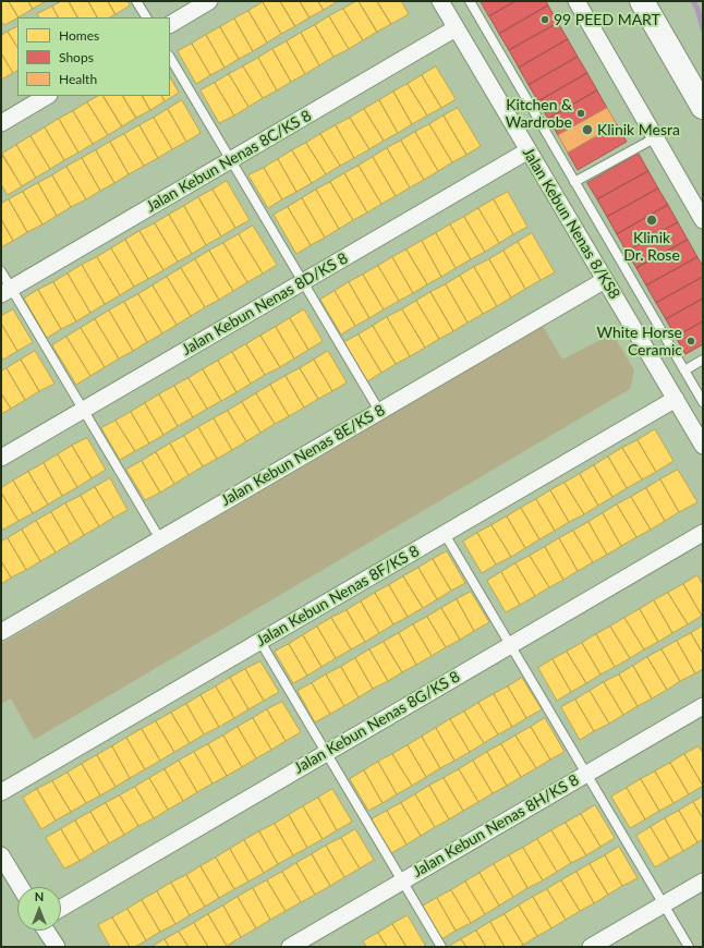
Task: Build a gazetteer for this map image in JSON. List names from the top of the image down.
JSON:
{
  "streets": {
    "street": [
      "Jalan Kebun Nenas 8C/KS 8",
      "Jalan Kebun Nenas 8/KS8",
      "Jalan Kebun Nenas 8D/KS 8",
      "Jalan Kebun Nenas 8E/KS 8",
      "Jalan Kebun Nenas 8F/KS 8",
      "Jalan Kebun Nenas 8G/KS 8",
      "Jalan Kebun Nenas 8H/KS 8"
    ]
  },
  "crossings": [
    ["Jalan Kebun Nenas 8C/KS 8", "Jalan Kebun Nenas 8/KS8"],
    ["Jalan Kebun Nenas 8/KS8", "Jalan Kebun Nenas 8D/KS 8"],
    ["Jalan Kebun Nenas 8/KS8", "Jalan Kebun Nenas 8E/KS 8"],
    ["Jalan Kebun Nenas 8/KS8", "Jalan Kebun Nenas 8F/KS 8"]
  ],
  "places": [
    "99 PEED MART",
    "Kitchen & Wardrobe",
    "Klinik Mesra",
    "Klinik Dr. Rose",
    "White Horse Ceramic"
  ],
  "legend": ["Homes", "Shops", "Health"],
  "north": "top"
}
